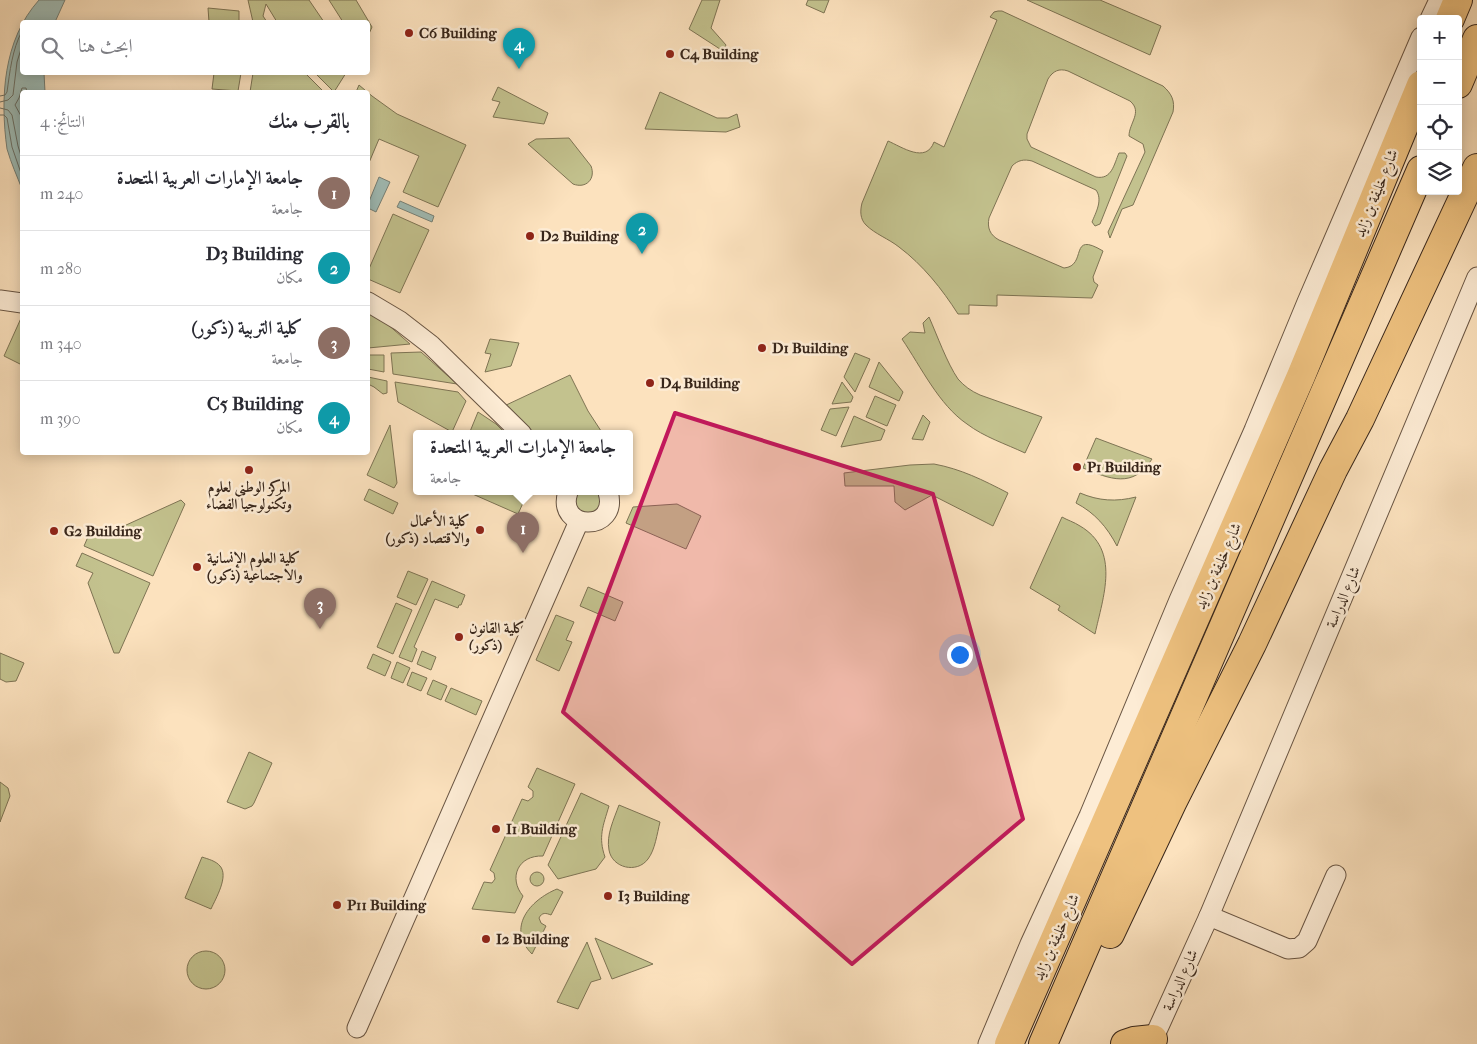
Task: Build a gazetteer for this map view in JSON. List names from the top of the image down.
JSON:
{
  "streets": {
    "highway": ["شارع خليفة بن زايد"],
    "street": ["شارع الدراسة"]
  },
  "places": [
    "C6 Building",
    "C4 Building",
    "D2 Building",
    "D1 Building",
    "D4 Building",
    "P1 Building",
    "المركز الوطني لعلوم وتكنولوجيا الفضاء",
    "كلية الأعمال والاقتصاد (ذكور)",
    "G2 Building",
    "كلية العلوم الإنسانية والاجتماعية (ذكور)",
    "كلية القانون (ذكور)",
    "I1 Building",
    "I3 Building",
    "P11 Building",
    "I2 Building"
  ],
  "page": {
    "map_buttons": ["+", "−"],
    "search": "ابحث هنا",
    "pins": [
      "4",
      "2",
      "1",
      "3"
    ],
    "heading": ["بالقرب منك", "النتائج: 4"],
    "list": [
      {
        "mark": "1",
        "name": "جامعة الإمارات العربية المتحدة",
        "note": "جامعة",
        "value": "240 m"
      },
      {
        "mark": "2",
        "name": "D3 Building",
        "note": "مكان",
        "value": "280 m"
      },
      {
        "mark": "3",
        "name": "كلية التربية (ذكور)",
        "note": "جامعة",
        "value": "340 m"
      },
      {
        "mark": "4",
        "name": "C5 Building",
        "note": "مكان",
        "value": "390 m"
      }
    ],
    "popup": ["جامعة الإمارات العربية المتحدة", "جامعة"]
  }
}
